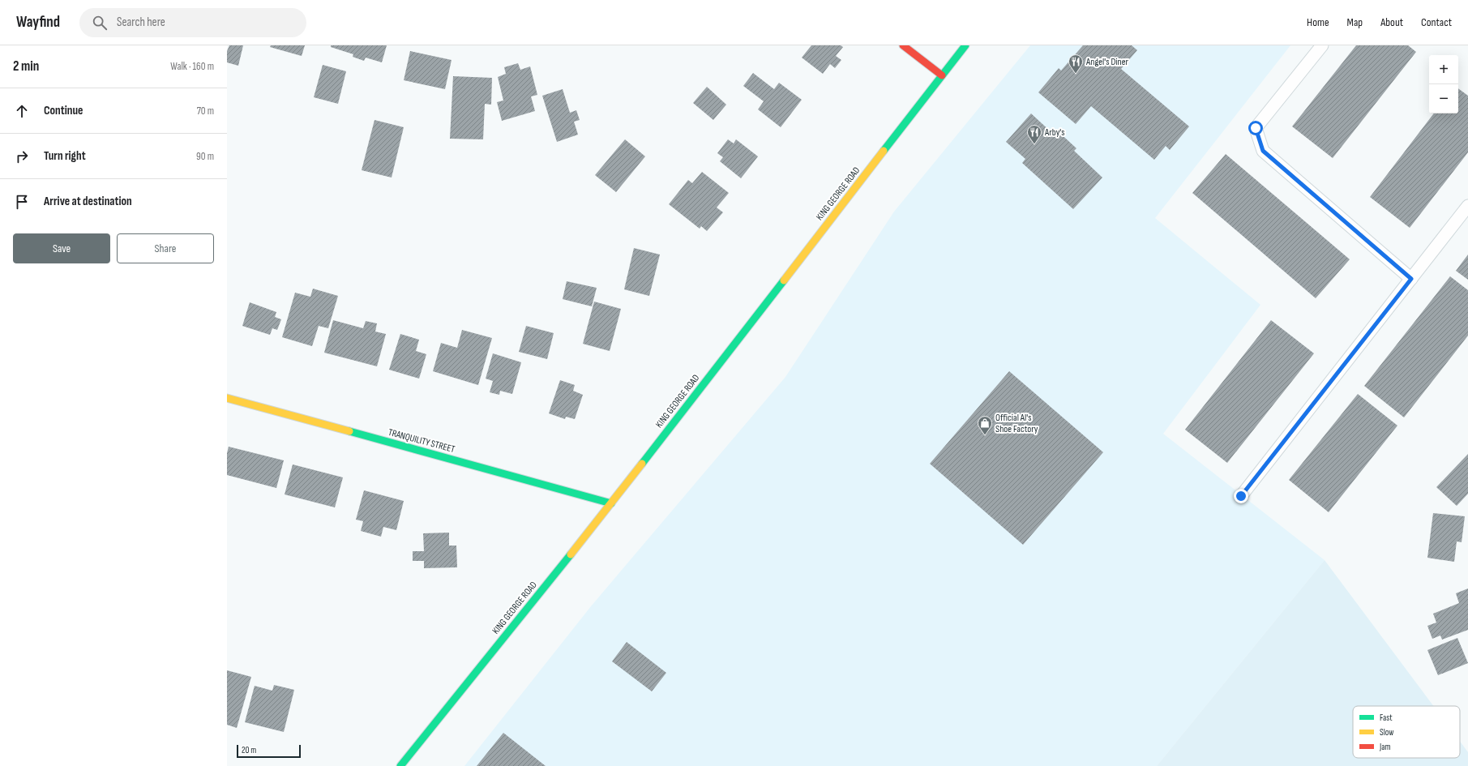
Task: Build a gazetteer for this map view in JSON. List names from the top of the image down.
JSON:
{
  "streets": {
    "main road": ["KING GEORGE ROAD", "TRANQUILITY STREET"]
  },
  "crossings": [
    ["KING GEORGE ROAD", "TRANQUILITY STREET"]
  ],
  "places": {
    "restaurant": ["Angel's Diner", "Arby's"],
    "shop": ["Official Al's Shoe Factory"]
  },
  "legend": ["Fast", "Slow", "Jam"],
  "scale_bar": "20 m",
  "page": {
    "header": "Wayfind",
    "search": "Search here",
    "nav": [
      "Home",
      "Map",
      "About",
      "Contact"
    ],
    "heading": ["2 min", "Walk · 160 m"],
    "map_buttons": ["+", "−"],
    "list": [
      ["Continue", "70 m"],
      ["Turn right", "90 m"],
      "Arrive at destination"
    ],
    "buttons": ["Save", "Share"],
    "scale": "20 m"
  }
}
